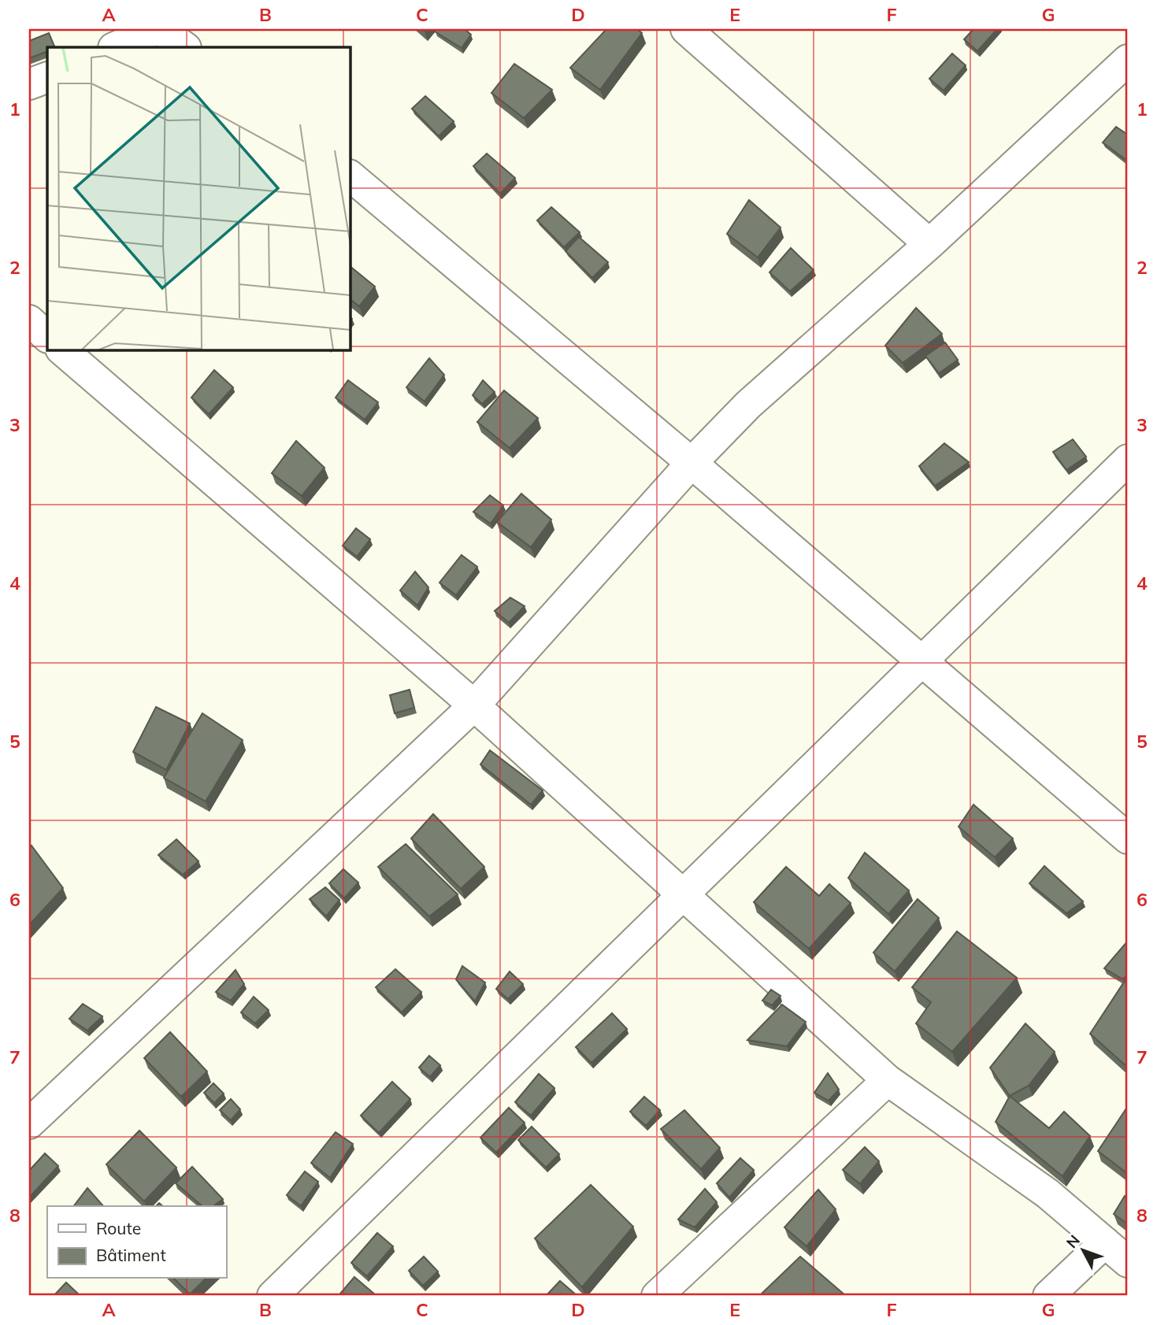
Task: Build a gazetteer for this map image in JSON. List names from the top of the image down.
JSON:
{
  "legend": ["Route", "Bâtiment"],
  "north": "top left",
  "grid": {
    "columns": [
      "A",
      "B",
      "C",
      "D",
      "E",
      "F",
      "G"
    ],
    "rows": [
      "1",
      "2",
      "3",
      "4",
      "5",
      "6",
      "7",
      "8"
    ]
  }
}
